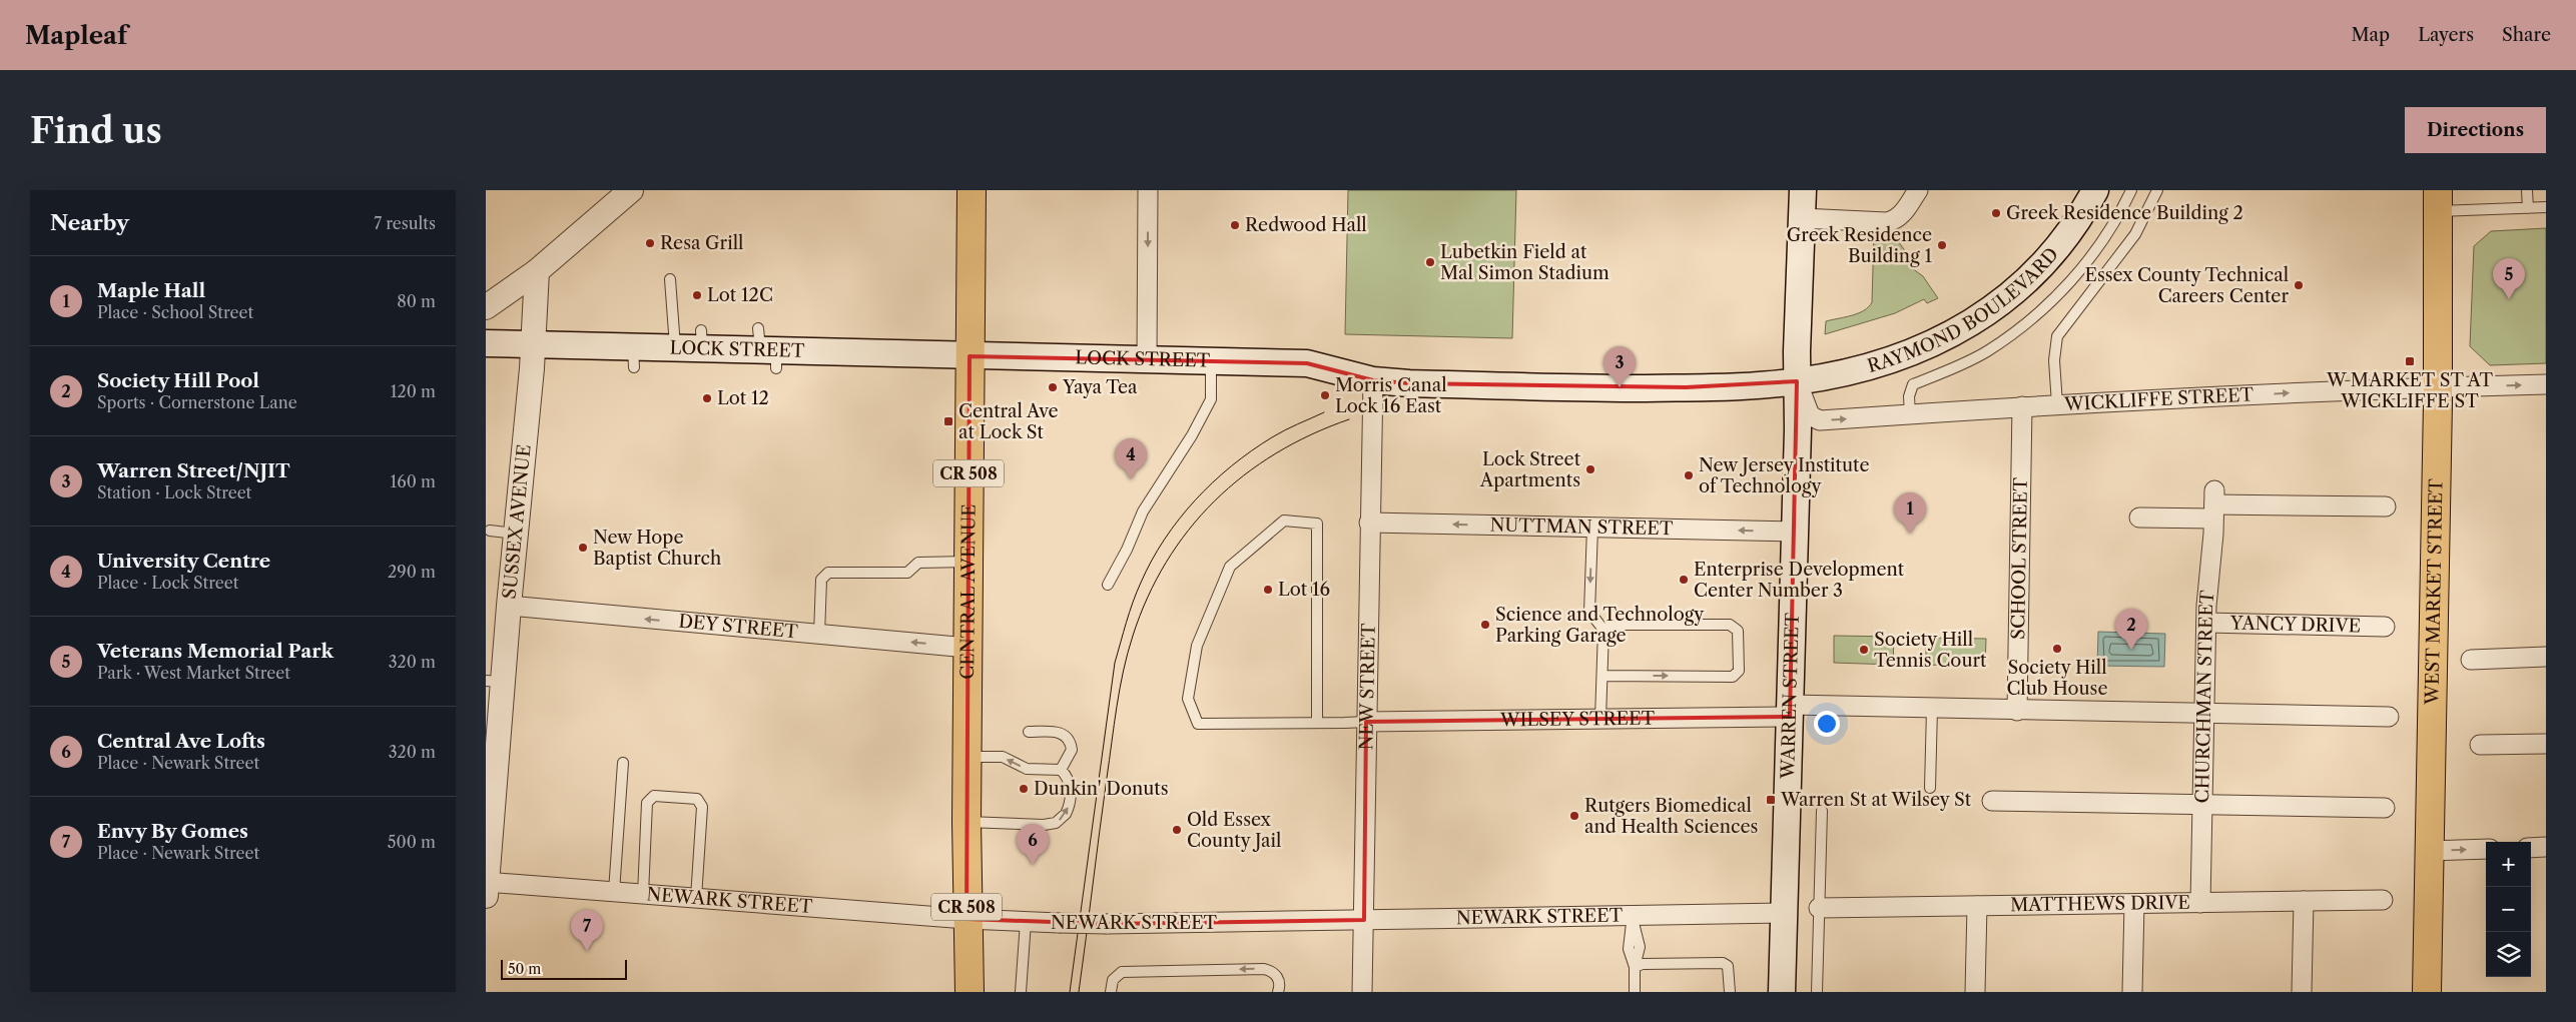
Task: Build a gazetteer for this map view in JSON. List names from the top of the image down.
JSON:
{
  "streets": {
    "main road": [
      "RAYMOND BOULEVARD",
      "LOCK STREET",
      "CR 508",
      "CENTRAL AVENUE",
      "WEST MARKET STREET",
      "WARREN STREET"
    ],
    "street": [
      "WICKLIFFE STREET",
      "SUSSEX AVENUE",
      "NUTTMAN STREET",
      "SCHOOL STREET",
      "YANCY DRIVE",
      "DEY STREET",
      "NEW STREET",
      "CHURCHMAN STREET",
      "WILSEY STREET",
      "NEWARK STREET",
      "MATTHEWS DRIVE"
    ]
  },
  "crossings": [
    ["RAYMOND BOULEVARD", "LOCK STREET"],
    ["RAYMOND BOULEVARD", "WICKLIFFE STREET"],
    ["RAYMOND BOULEVARD", "WARREN STREET"],
    ["LOCK STREET", "WICKLIFFE STREET"],
    ["LOCK STREET", "SUSSEX AVENUE"],
    ["LOCK STREET", "CENTRAL AVENUE"],
    ["LOCK STREET", "NEW STREET"],
    ["LOCK STREET", "WARREN STREET"],
    ["WICKLIFFE STREET", "SCHOOL STREET"],
    ["WICKLIFFE STREET", "WEST MARKET STREET"],
    ["WICKLIFFE STREET", "WARREN STREET"],
    ["SUSSEX AVENUE", "DEY STREET"],
    ["SUSSEX AVENUE", "NEWARK STREET"],
    ["NUTTMAN STREET", "NEW STREET"],
    ["NUTTMAN STREET", "WARREN STREET"],
    ["SCHOOL STREET", "WILSEY STREET"],
    ["CENTRAL AVENUE", "DEY STREET"],
    ["CENTRAL AVENUE", "NEWARK STREET"],
    ["YANCY DRIVE", "CHURCHMAN STREET"],
    ["NEW STREET", "WILSEY STREET"],
    ["NEW STREET", "NEWARK STREET"],
    ["WARREN STREET", "WILSEY STREET"],
    ["WARREN STREET", "NEWARK STREET"],
    ["CHURCHMAN STREET", "WILSEY STREET"],
    ["CHURCHMAN STREET", "MATTHEWS DRIVE"]
  ],
  "one_way": ["NUTTMAN STREET", "DEY STREET"],
  "places": {
    "other": [
      "Greek Residence Building 2",
      "Redwood Hall",
      "Resa Grill",
      "Greek Residence Building 1",
      "Lubetkin Field at Mal Simon Stadium",
      "Essex County Technical Careers Center",
      "Lot 12C",
      "Yaya Tea",
      "Morris Canal Lock 16 East",
      "Lot 12",
      "Lock Street Apartments",
      "New Jersey Institute of Technology",
      "New Hope Baptist Church",
      "Enterprise Development Center Number 3",
      "Lot 16",
      "Science and Technology Parking Garage",
      "Society Hill Club House",
      "Society Hill Tennis Court",
      "Dunkin' Donuts",
      "Rutgers Biomedical and Health Sciences",
      "Old Essex County Jail"
    ],
    "transit": ["W MARKET ST AT WICKLIFFE ST", "Central Ave at Lock St", "Warren St at Wilsey St"]
  },
  "scale_bar": "50 m",
  "page": {
    "header": "Mapleaf",
    "nav": ["Map", "Layers", "Share"],
    "buttons": "Directions",
    "title": "Find us",
    "heading": ["Nearby", "7 results"],
    "list": [
      {
        "mark": "1",
        "name": "Maple Hall",
        "note": "Place · School Street",
        "value": "80 m"
      },
      {
        "mark": "2",
        "name": "Society Hill Pool",
        "note": "Sports · Cornerstone Lane",
        "value": "120 m"
      },
      {
        "mark": "3",
        "name": "Warren Street/NJIT",
        "note": "Station · Lock Street",
        "value": "160 m"
      },
      {
        "mark": "4",
        "name": "University Centre",
        "note": "Place · Lock Street",
        "value": "290 m"
      },
      {
        "mark": "5",
        "name": "Veterans Memorial Park",
        "note": "Park · West Market Street",
        "value": "320 m"
      },
      {
        "mark": "6",
        "name": "Central Ave Lofts",
        "note": "Place · Newark Street",
        "value": "320 m"
      },
      {
        "mark": "7",
        "name": "Envy By Gomes",
        "note": "Place · Newark Street",
        "value": "500 m"
      }
    ],
    "pins": [
      "5",
      "3",
      "4",
      "1",
      "2",
      "6",
      "7"
    ],
    "map_buttons": ["+", "−"],
    "scale": "50 m"
  }
}
